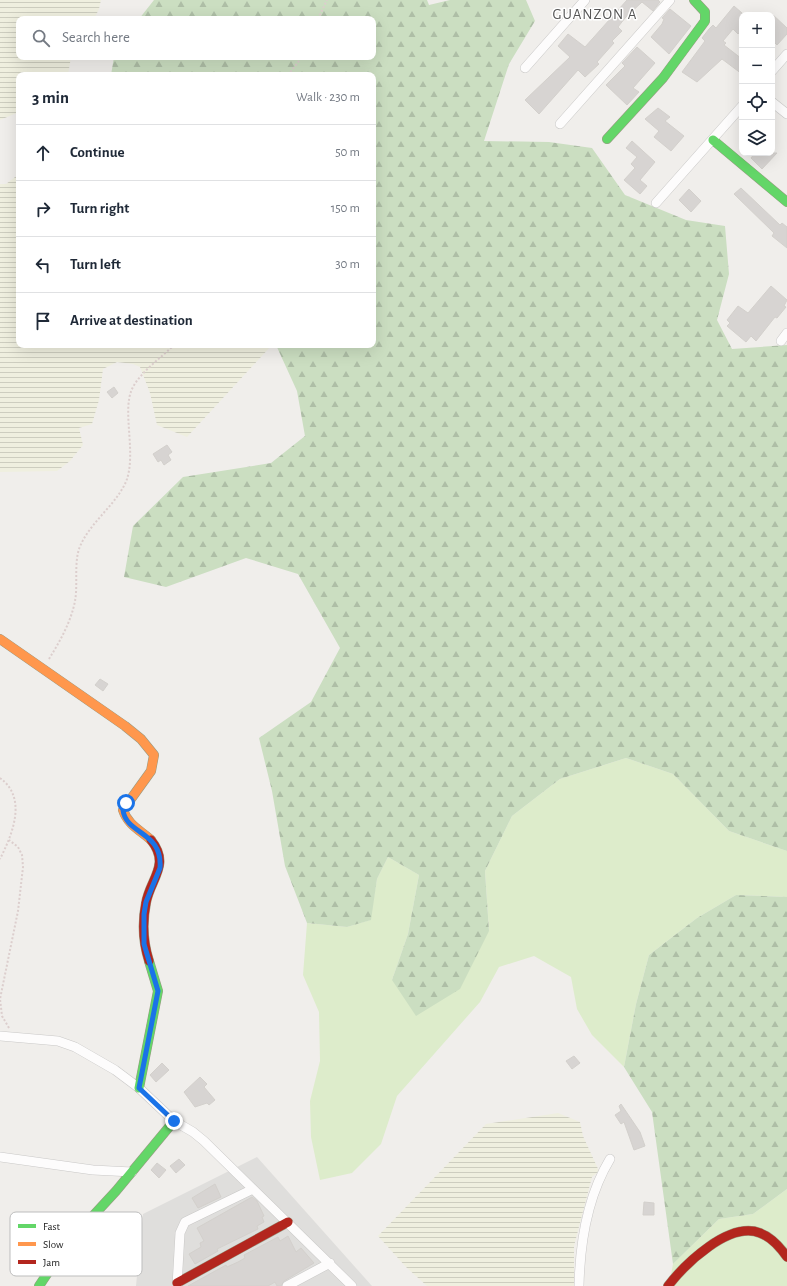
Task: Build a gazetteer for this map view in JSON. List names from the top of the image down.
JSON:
{
  "districts": ["GUANZON A"],
  "legend": ["Fast", "Slow", "Jam"],
  "page": {
    "map_buttons": ["+", "−"],
    "search": "Search here",
    "heading": ["3 min", "Walk · 230 m"],
    "list": [
      ["Continue", "50 m"],
      ["Turn right", "150 m"],
      ["Turn left", "30 m"],
      "Arrive at destination"
    ]
  }
}
